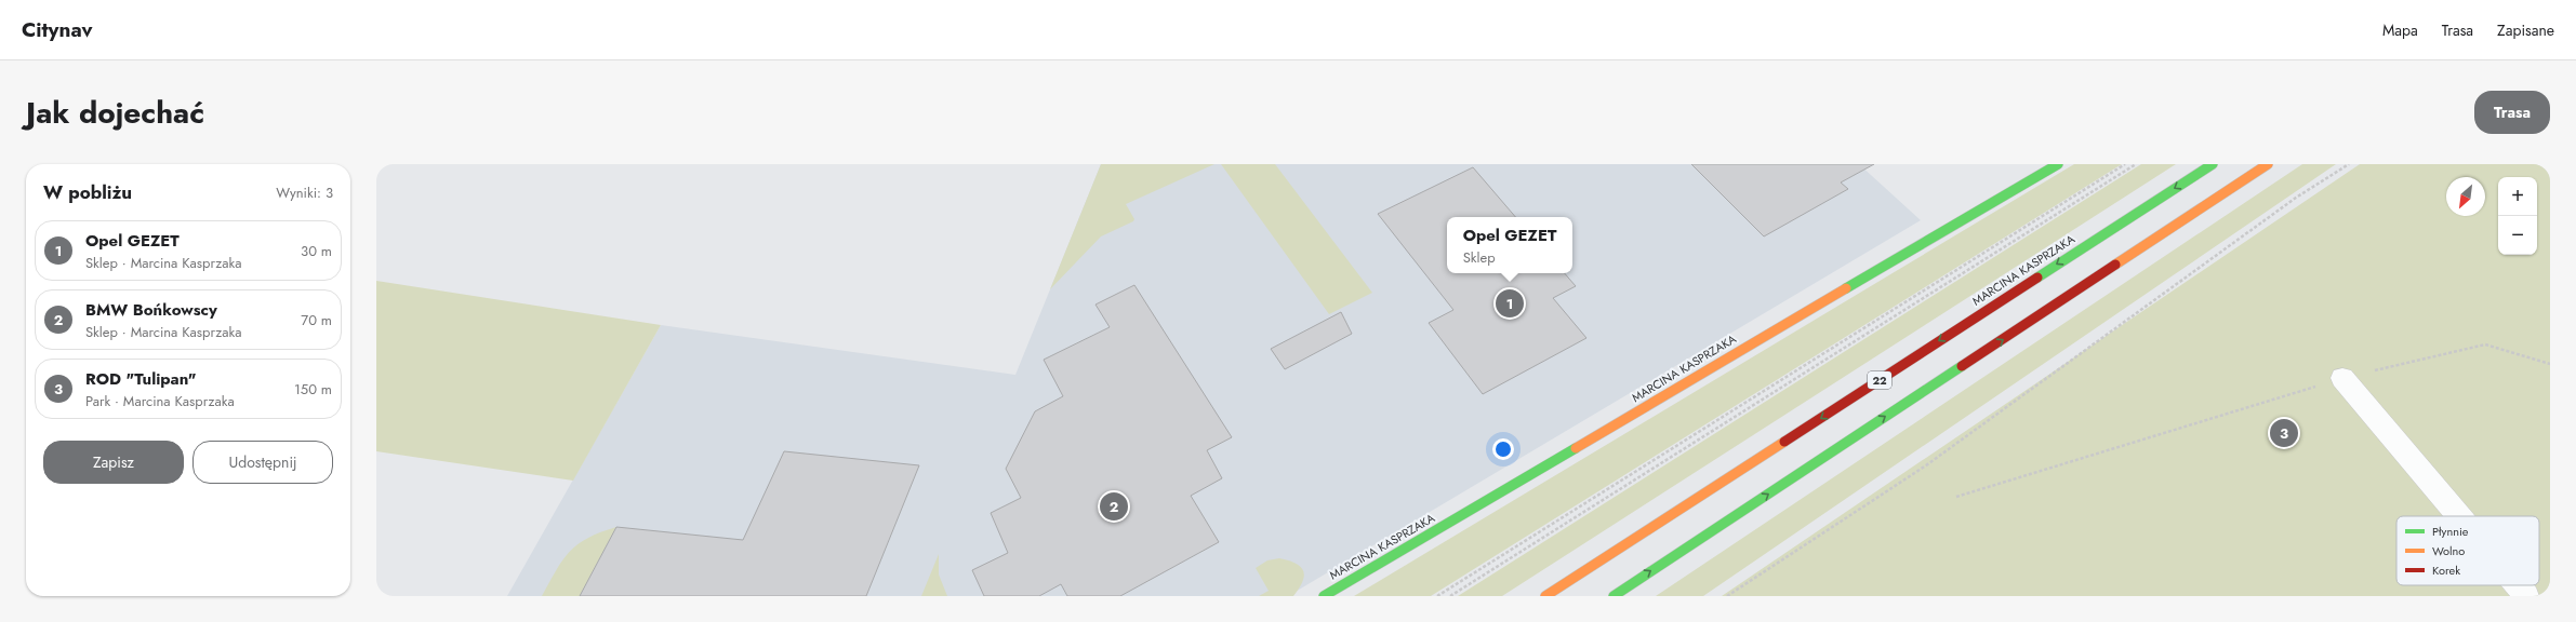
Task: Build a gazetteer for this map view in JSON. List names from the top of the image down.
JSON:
{
  "streets": {
    "main road": ["MARCINA KASPRZAKA", "22"]
  },
  "legend": ["Płynnie", "Wolno", "Korek"],
  "north": "bottom left",
  "page": {
    "header": "Citynav",
    "nav": ["Mapa", "Trasa", "Zapisane"],
    "title": "Jak dojechać",
    "buttons": [
      "Trasa",
      ["Zapisz", "Udostępnij"]
    ],
    "heading": ["W pobliżu", "Wyniki: 3"],
    "map_buttons": ["+", "−"],
    "popup": ["Opel GEZET", "Sklep"],
    "list": [
      {
        "mark": "1",
        "name": "Opel GEZET",
        "note": "Sklep · Marcina Kasprzaka",
        "value": "30 m"
      },
      {
        "mark": "2",
        "name": "BMW Bońkowscy",
        "note": "Sklep · Marcina Kasprzaka",
        "value": "70 m"
      },
      {
        "mark": "3",
        "name": "ROD \"Tulipan\"",
        "note": "Park · Marcina Kasprzaka",
        "value": "150 m"
      }
    ],
    "pins": ["1", "3", "2"]
  }
}
